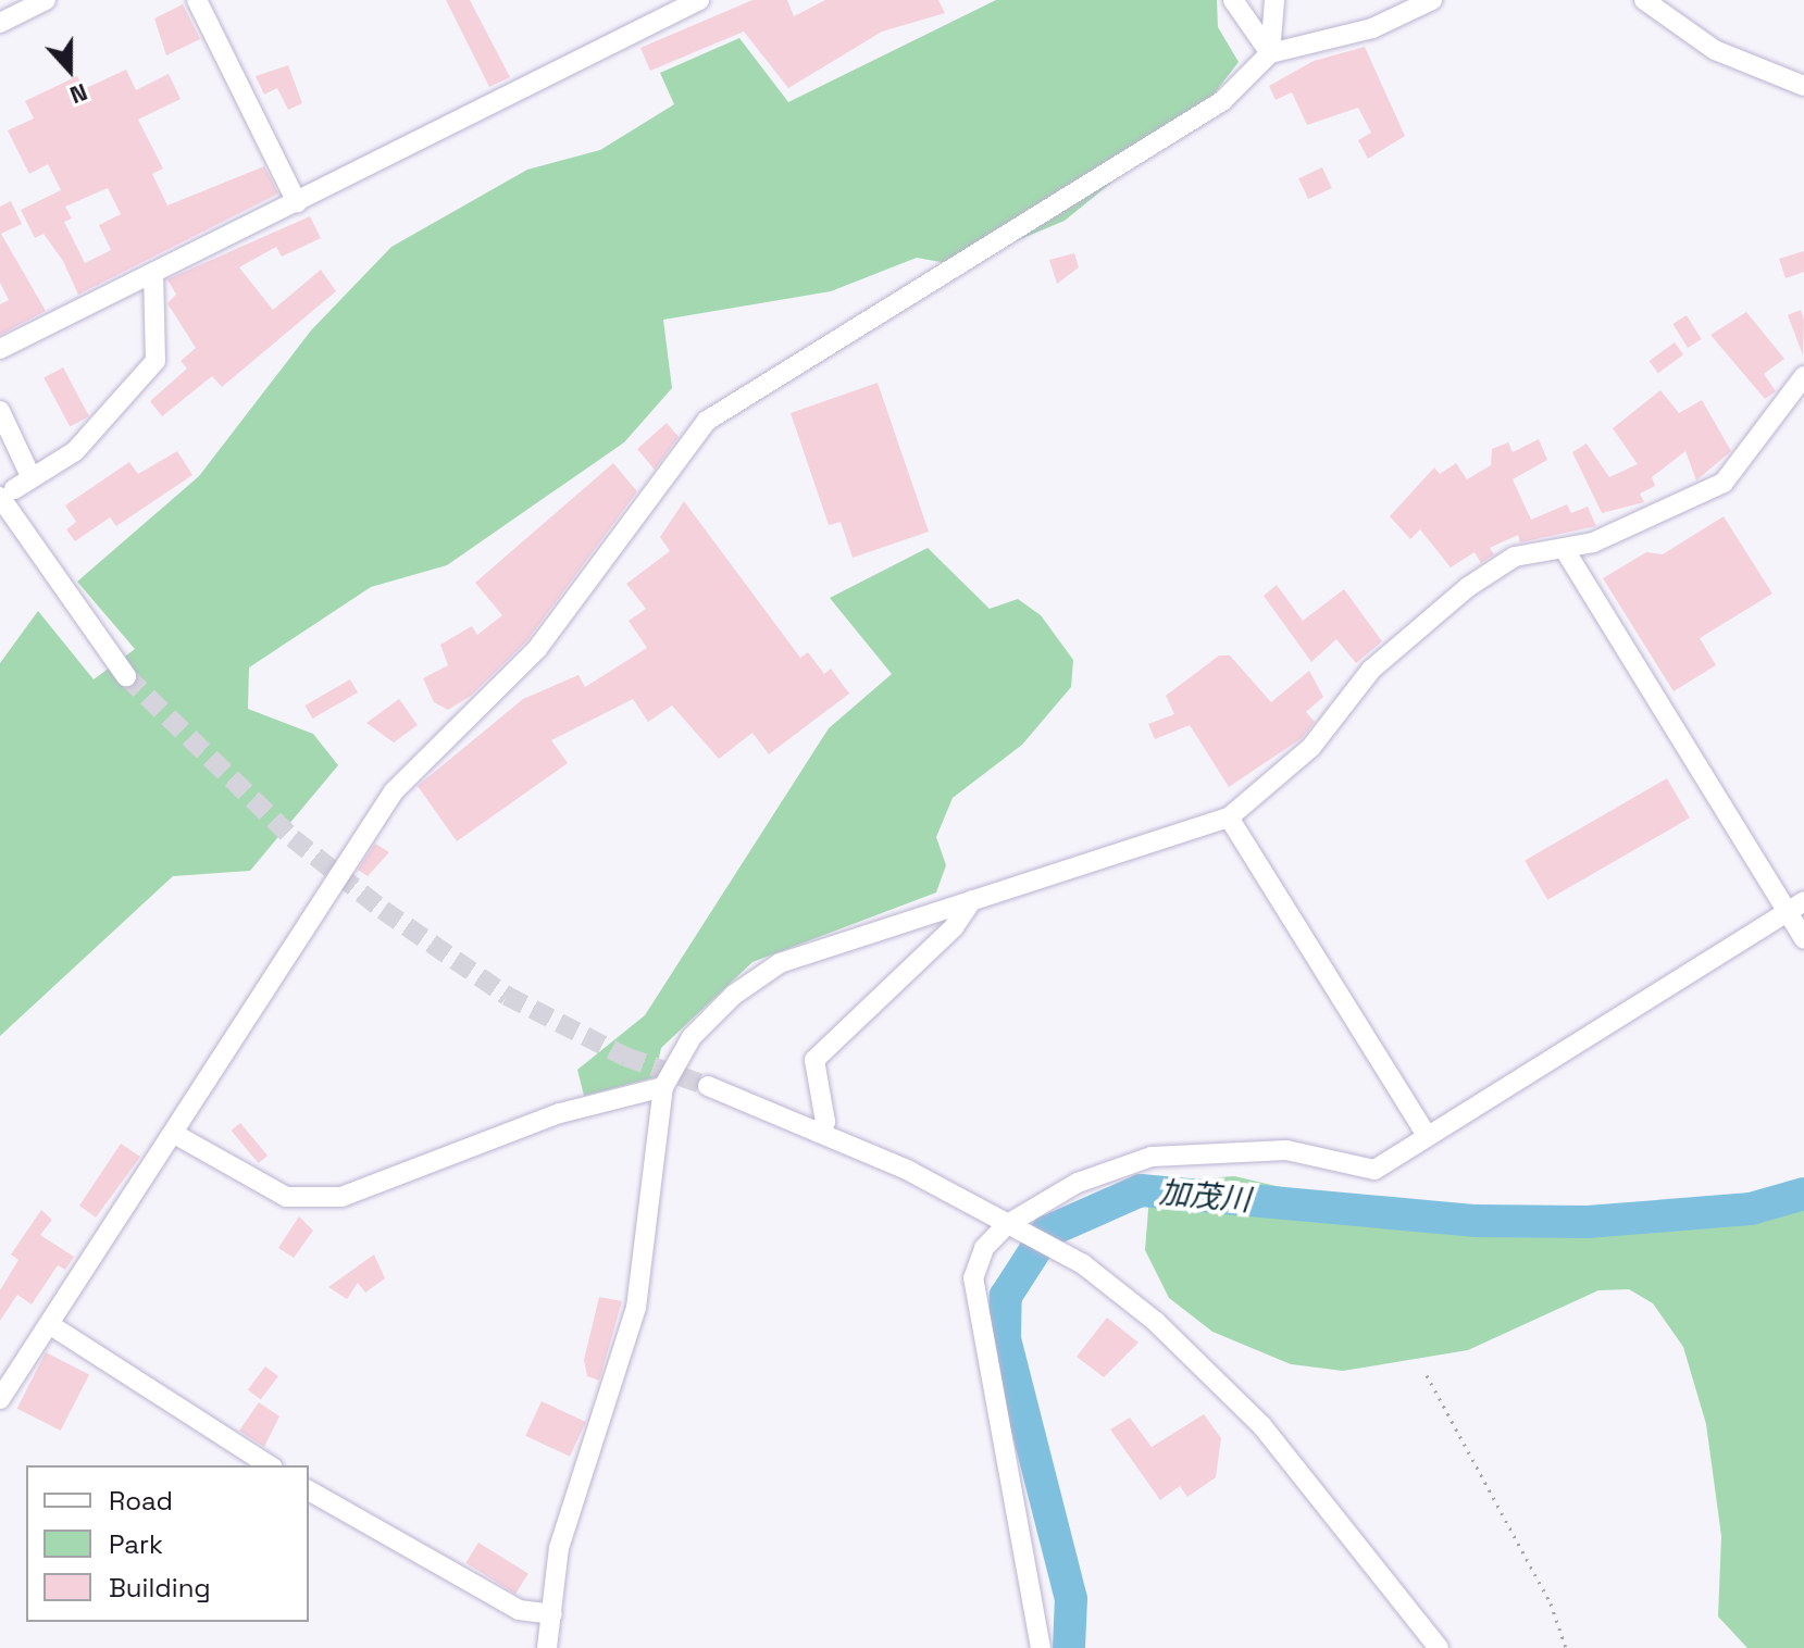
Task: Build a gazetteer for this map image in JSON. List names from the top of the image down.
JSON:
{
  "water": ["加茂川"],
  "legend": ["Road", "Park", "Building"],
  "north": "bottom"
}
